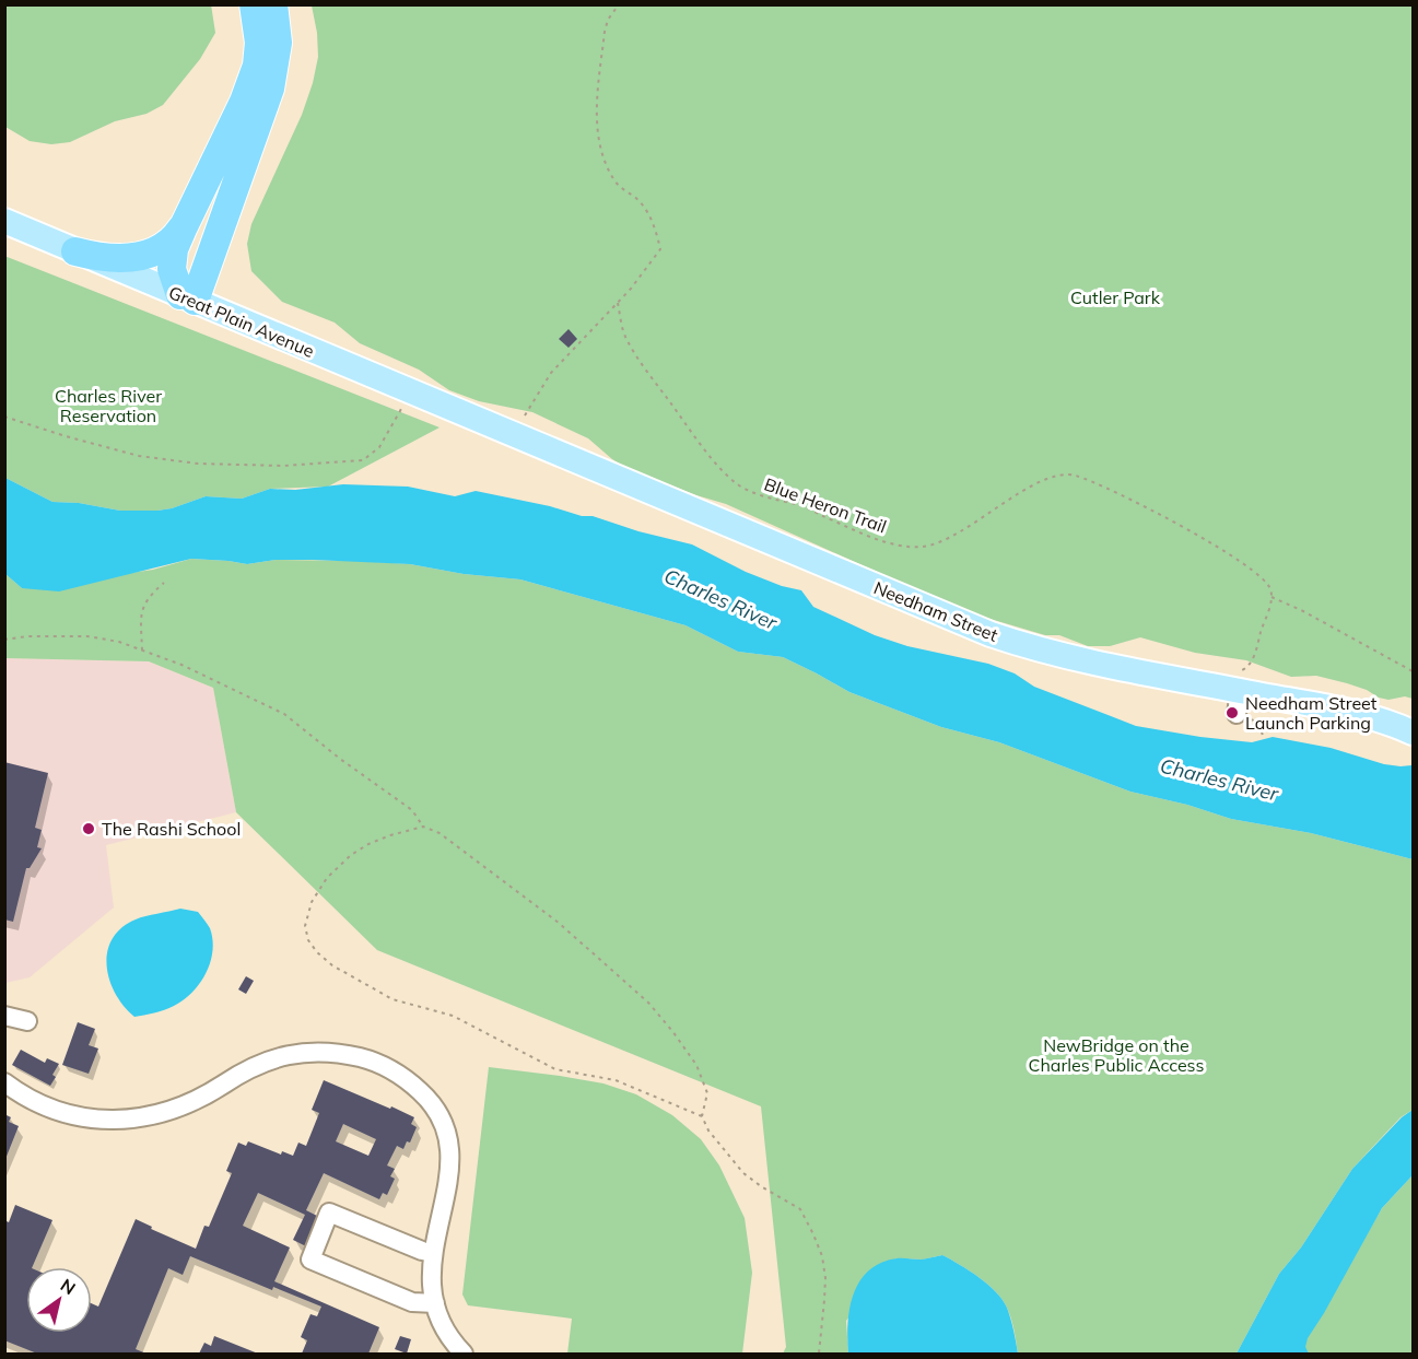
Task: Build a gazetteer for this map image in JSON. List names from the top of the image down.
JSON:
{
  "streets": {
    "main road": ["Great Plain Avenue", "Needham Street"],
    "path": ["Blue Heron Trail"]
  },
  "crossings": [
    ["Great Plain Avenue", "Needham Street"]
  ],
  "water": ["Charles River"],
  "parks": ["Cutler Park", "Charles River Reservation", "NewBridge on the Charles Public Access"],
  "places": ["Needham Street Launch Parking", "The Rashi School"],
  "north": "top right"
}
